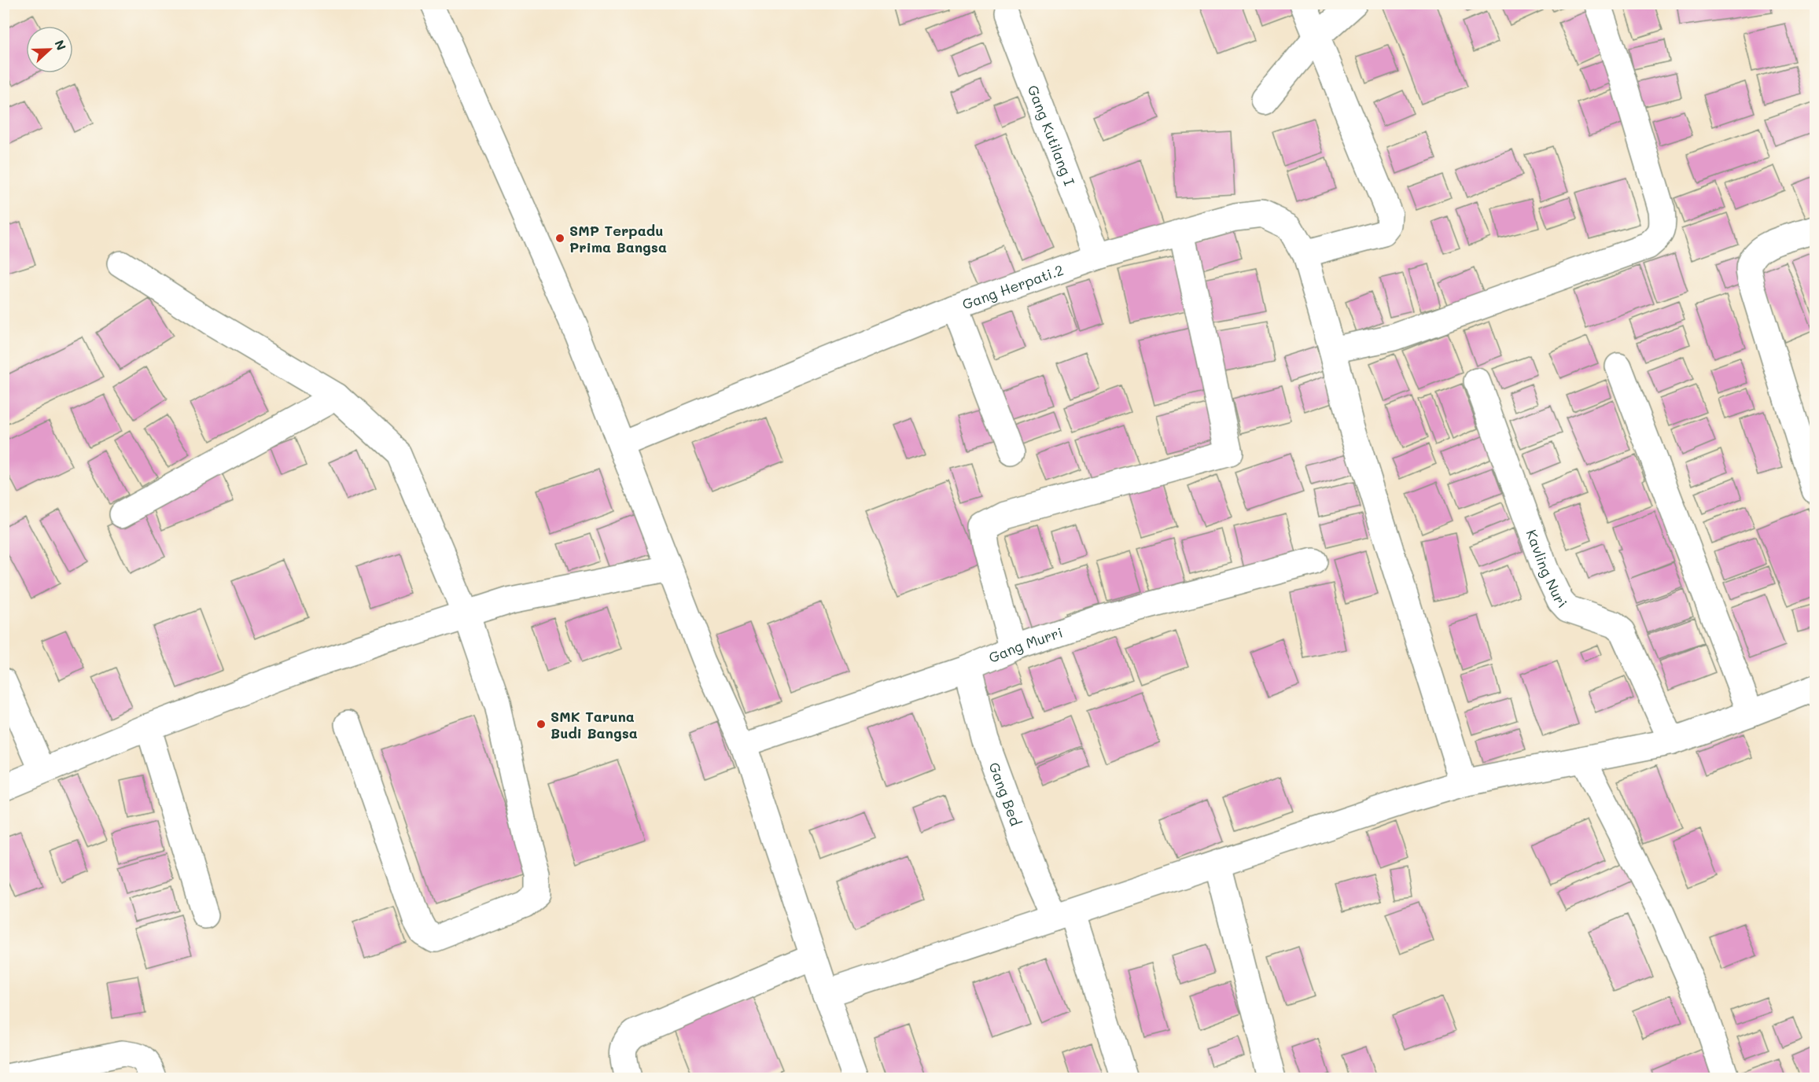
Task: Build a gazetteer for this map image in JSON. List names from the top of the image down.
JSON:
{
  "streets": {
    "street": [
      "Gang Kutilang I",
      "Gang Herpati.2",
      "Kavling Nuri",
      "Gang Murri",
      "Gang Bed"
    ]
  },
  "crossings": [
    ["Gang Kutilang I", "Gang Herpati.2"],
    ["Gang Murri", "Gang Bed"]
  ],
  "places": ["SMP Terpadu Prima Bangsa", "SMK Taruna Budi Bangsa"],
  "north": "right"
}
